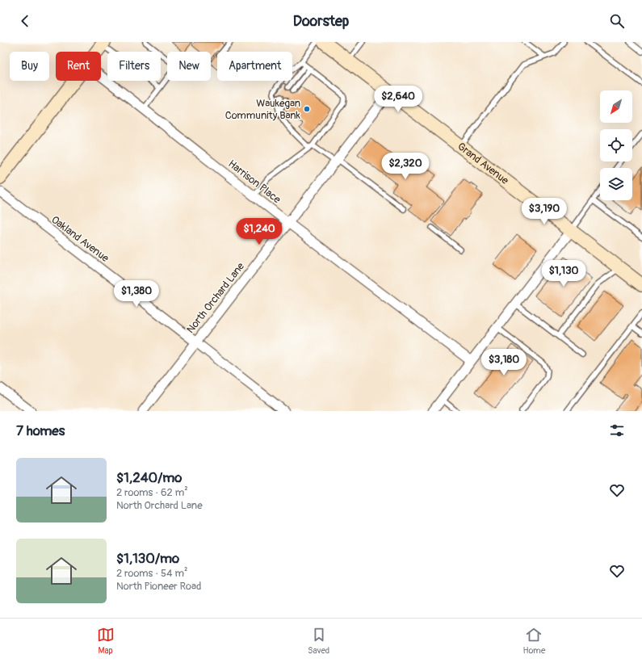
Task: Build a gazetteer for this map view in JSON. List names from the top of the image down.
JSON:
{
  "streets": {
    "main road": ["Grand Avenue"],
    "street": ["Harrison Place", "Oakland Avenue", "North Orchard Lane"]
  },
  "crossings": [
    ["Grand Avenue", "North Orchard Lane"],
    ["Harrison Place", "North Orchard Lane"],
    ["Oakland Avenue", "North Orchard Lane"]
  ],
  "places": ["Waukegan Community Bank"],
  "north": "bottom left",
  "page": {
    "header": "Doorstep",
    "chip": [
      "Buy",
      "Rent",
      "Filters",
      "New",
      "Apartment"
    ],
    "price": [
      "$2,640",
      "$2,320",
      "$3,190",
      "$1,240",
      "$1,130",
      "$1,380",
      "$3,180"
    ],
    "heading": "7 homes",
    "list": [
      {
        "name": "$1,240/mo",
        "note": "2 rooms · 62 m² · North Orchard Lane"
      },
      {
        "name": "$1,130/mo",
        "note": "2 rooms · 54 m² · North Pioneer Road"
      }
    ],
    "tabs": ["Map", "Saved", "Home"]
  }
}
